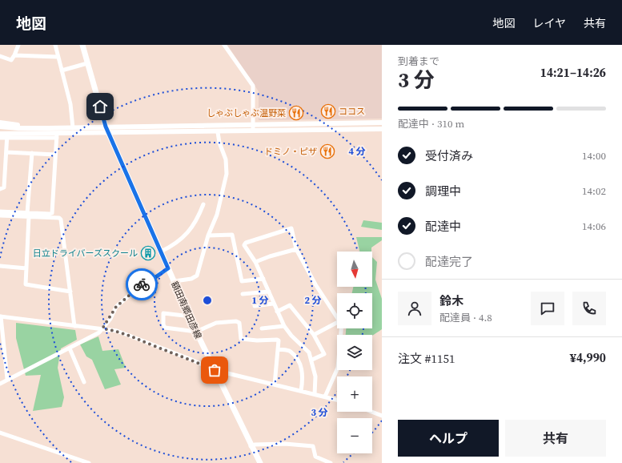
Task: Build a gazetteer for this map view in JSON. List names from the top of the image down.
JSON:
{
  "streets": {
    "main road": ["額田南郷田彦線"]
  },
  "places": {
    "restaurant": ["ココス", "しゃぶしゃぶ温野菜", "ドミノ・ピザ"],
    "building": ["日立ドライバーズスクール"]
  },
  "north": "bottom",
  "page": {
    "header": "地図",
    "nav": ["地図", "レイヤ", "共有"],
    "heading": ["3 分", "到着まで", "14:21–14:26"],
    "panel": [
      "鈴木",
      "配達員 · 4.8",
      "注文 #1151",
      "¥4,990"
    ],
    "bar": "配達中 · 310 m",
    "list": [
      ["受付済み", "14:00"],
      ["調理中", "14:02"],
      ["配達中", "14:06"],
      "配達完了"
    ],
    "map_buttons": ["+", "−"],
    "buttons": ["ヘルプ", "共有"]
  },
  "rings": [
    "4 分",
    "1 分",
    "2 分",
    "3 分"
  ]
}
